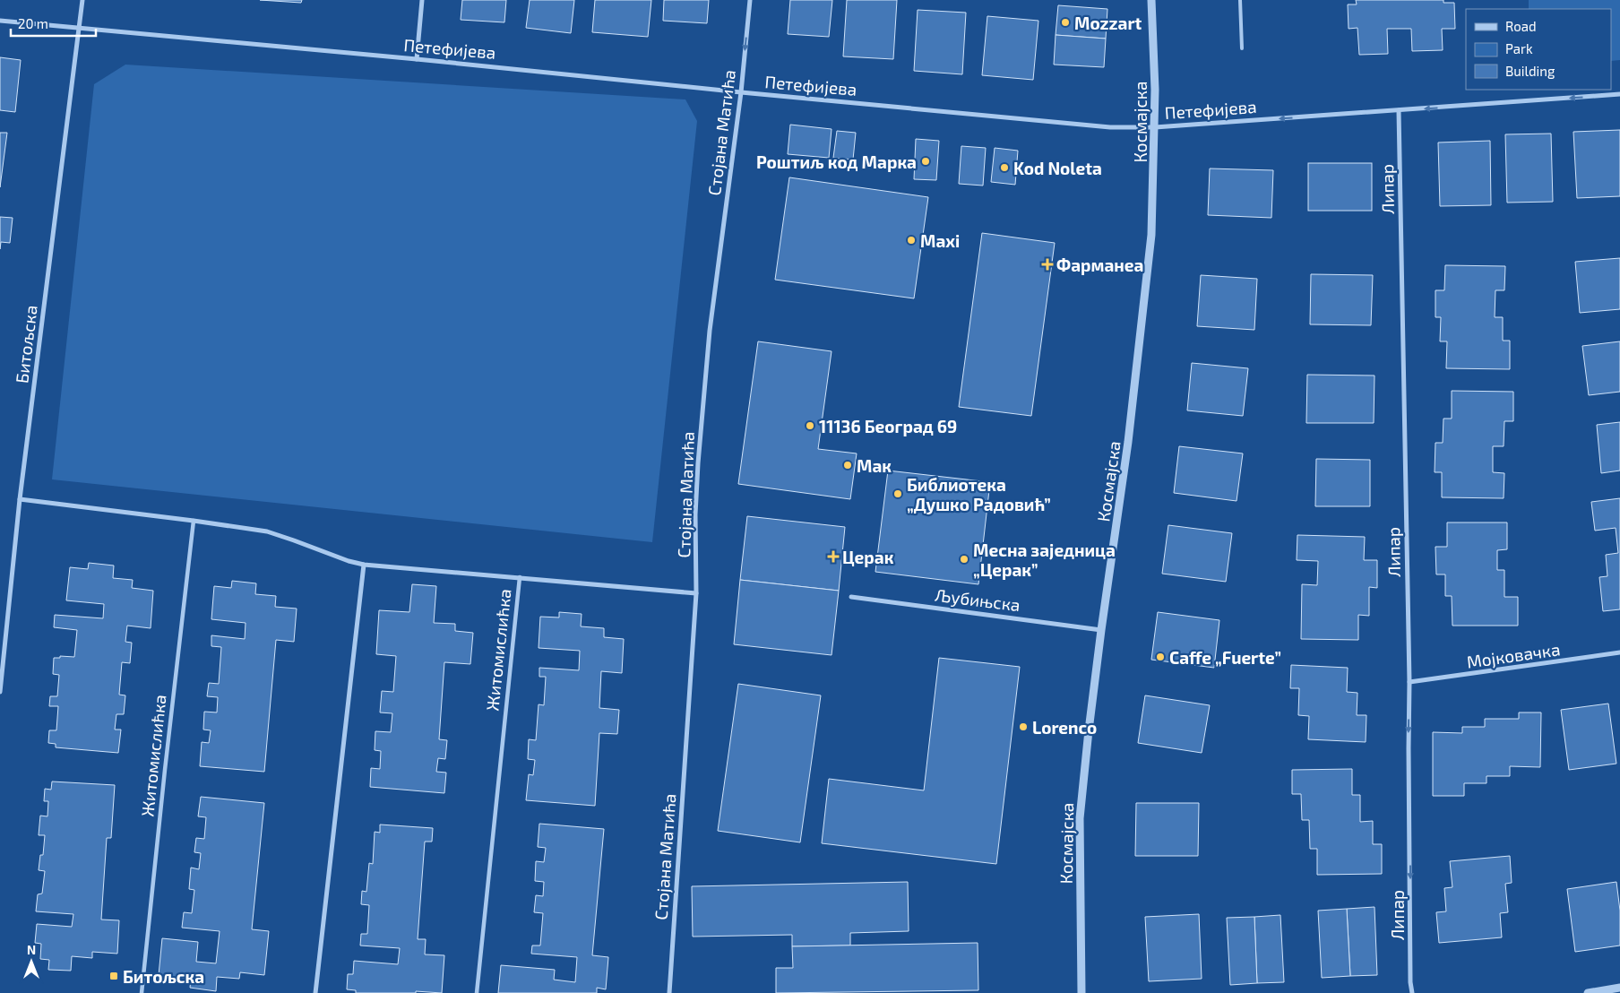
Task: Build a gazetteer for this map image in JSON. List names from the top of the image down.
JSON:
{
  "streets": {
    "street": [
      "Петефијева",
      "Космајска",
      "Стојана Матића",
      "Липар",
      "Битољска",
      "Љубињска",
      "Житомислићка",
      "Мојковачка"
    ]
  },
  "crossings": [
    ["Петефијева", "Космајска"],
    ["Петефијева", "Стојана Матића"],
    ["Петефијева", "Липар"],
    ["Петефијева", "Битољска"],
    ["Космајска", "Љубињска"],
    ["Стојана Матића", "Житомислићка"],
    ["Липар", "Мојковачка"],
    ["Битољска", "Житомислићка"]
  ],
  "one_way": ["Липар"],
  "places": {
    "other": [
      "Mozzart",
      "Роштиљ код Марка",
      "Kod Noleta",
      "Maxi",
      "11136 Београд 69",
      "Мак",
      "Библиотека „Душко Радовић”",
      "Месна заједница „Церак”",
      "Caffe „Fuerte”",
      "Lorenco"
    ],
    "health": ["Фарманеа", "Церак"],
    "transit": ["Битољска"]
  },
  "legend": ["Road", "Park", "Building"],
  "scale_bar": "20 m",
  "north": "top"
}
